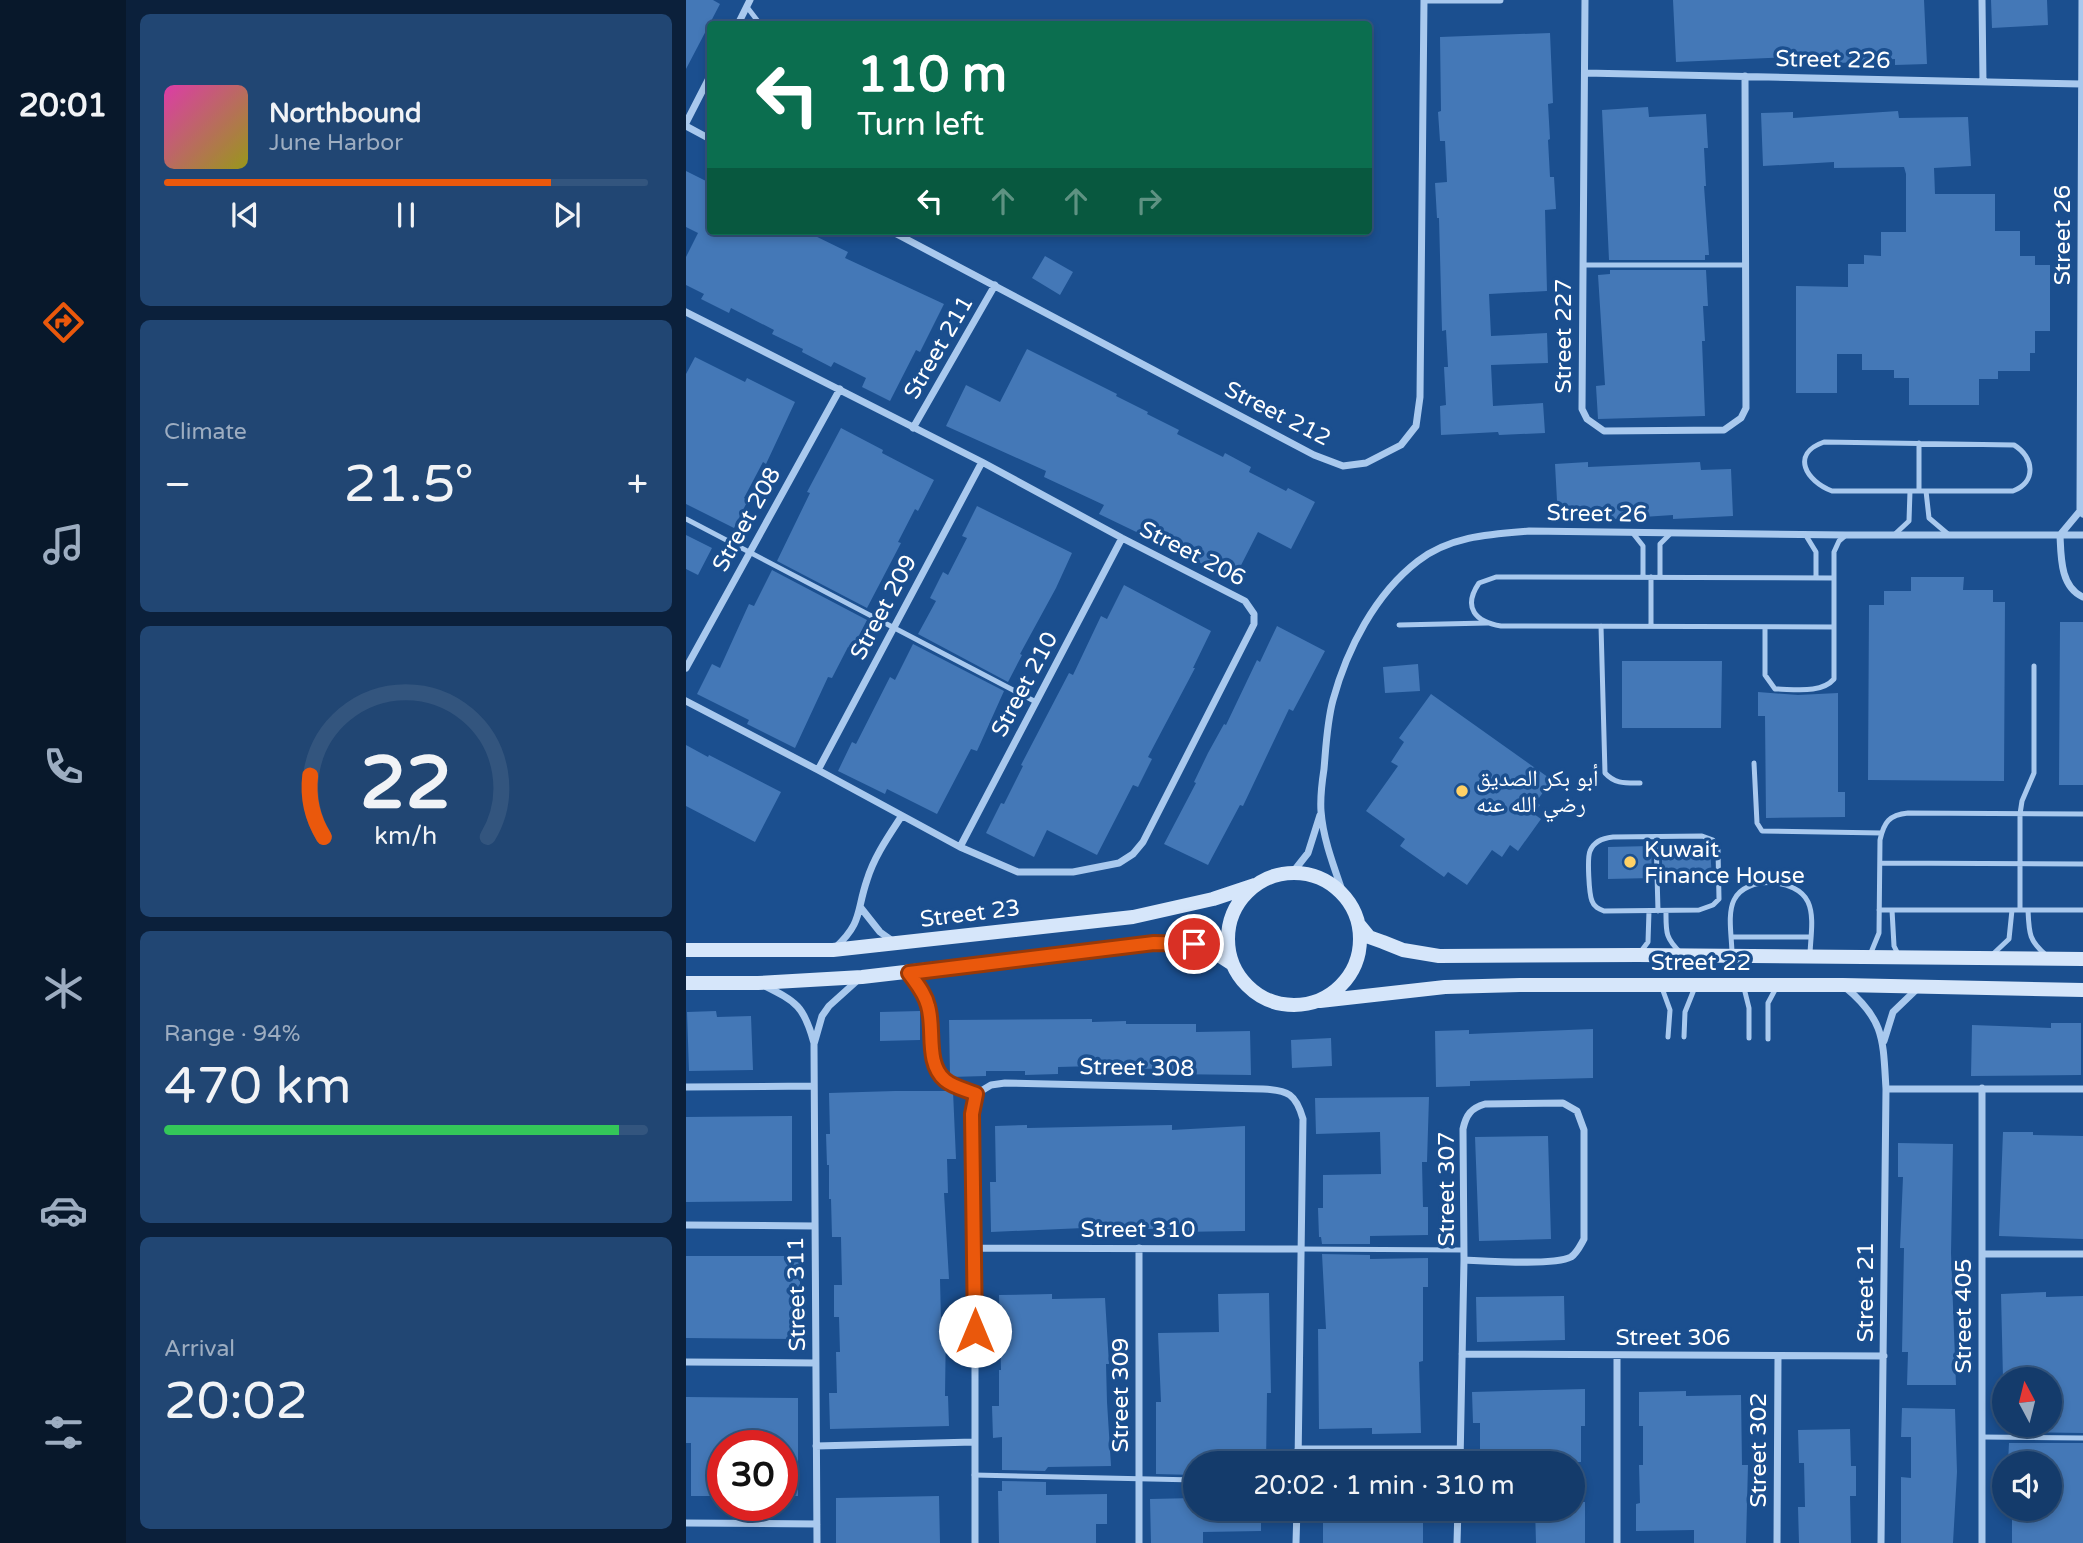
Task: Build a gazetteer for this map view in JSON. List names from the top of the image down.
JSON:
{
  "streets": {
    "street": [
      "Street 226",
      "Street 26",
      "Street 227",
      "Street 211",
      "Street 212",
      "Street 208",
      "Street 206",
      "Street 209",
      "Street 210",
      "Street 23",
      "Street 22",
      "Street 308",
      "Street 307",
      "Street 310",
      "Street 21",
      "Street 311",
      "Street 405",
      "Street 306",
      "Street 309",
      "Street 302"
    ]
  },
  "crossings": [
    ["Street 226", "Street 26"],
    ["Street 226", "Street 227"],
    ["Street 26", "Street 23"],
    ["Street 26", "Street 22"],
    ["Street 211", "Street 212"],
    ["Street 211", "Street 206"],
    ["Street 208", "Street 206"],
    ["Street 206", "Street 209"],
    ["Street 206", "Street 210"],
    ["Street 23", "Street 22"],
    ["Street 22", "Street 21"],
    ["Street 308", "Street 310"],
    ["Street 307", "Street 306"],
    ["Street 310", "Street 309"],
    ["Street 21", "Street 306"],
    ["Street 306", "Street 302"]
  ],
  "places": ["أبو بكر الصديق رضي الله عنه", "Kuwait Finance House"],
  "north": "top",
  "page": {
    "tabs": "20:01",
    "turn": ["110 m", "Turn left"],
    "song": ["Northbound", "June Harbor"],
    "tile": [
      "Climate",
      ["Range · 94%", "470 km"],
      ["Arrival", "20:02"]
    ],
    "heat": ["−", "21.5°", "+"],
    "limit": "30",
    "trip": "20:02 · 1 min · 310 m",
    "gauge": ["22", "km/h"]
  }
}
